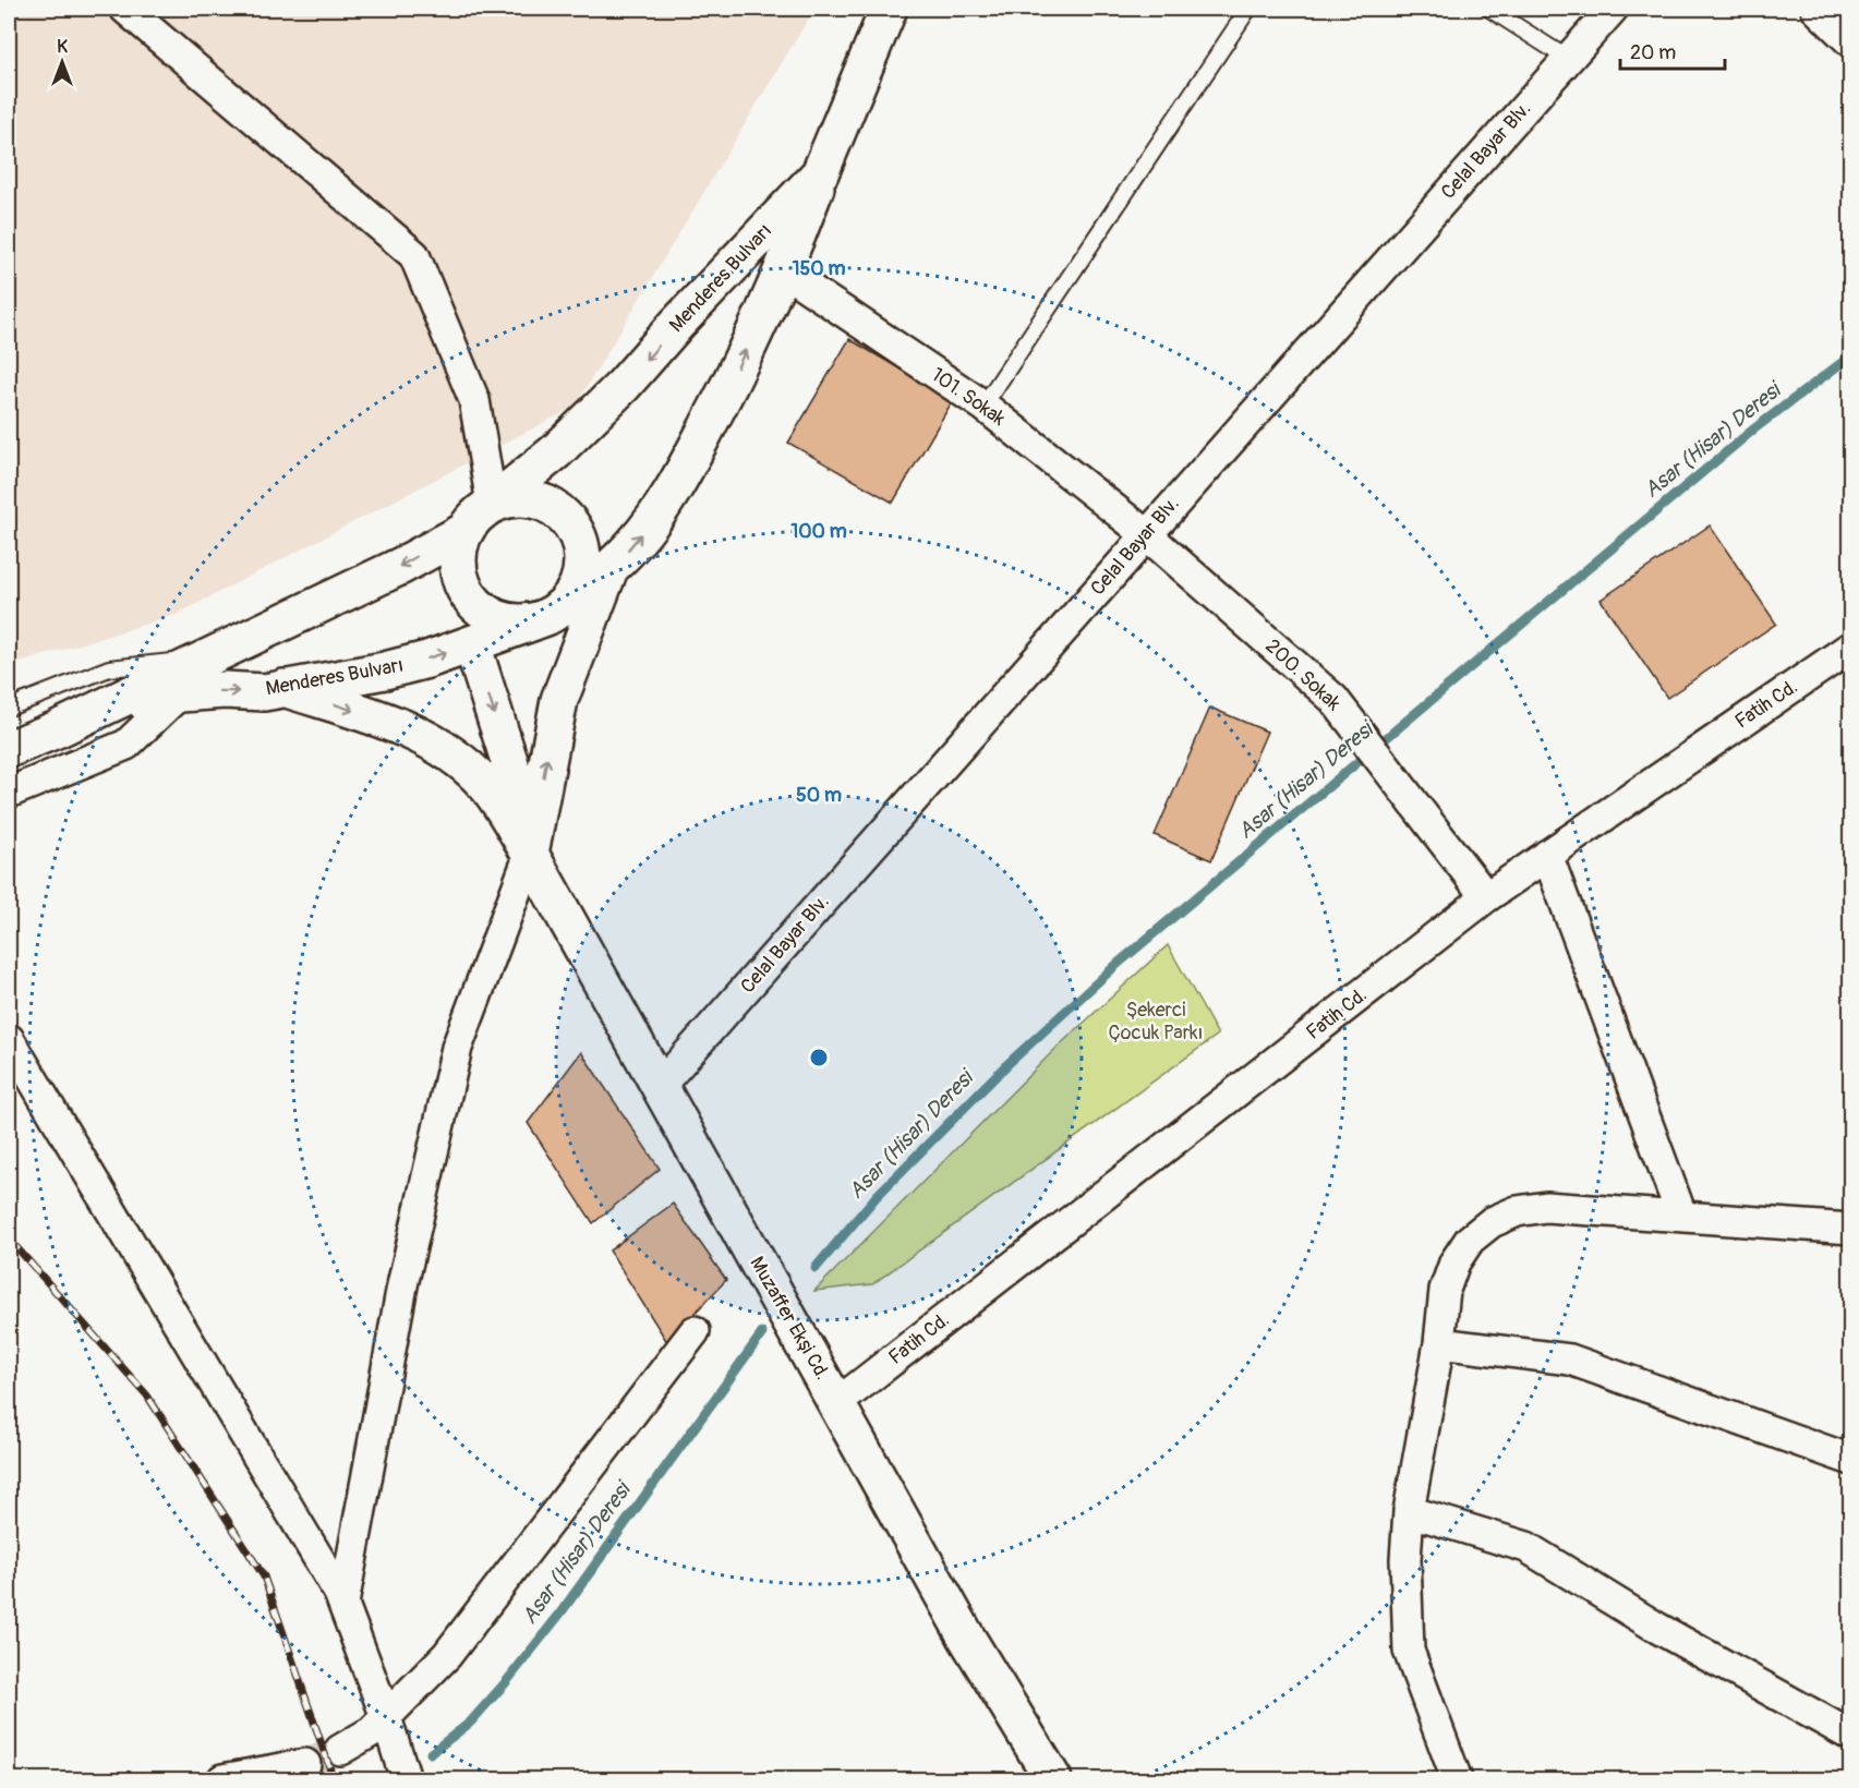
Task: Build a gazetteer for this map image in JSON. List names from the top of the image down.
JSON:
{
  "streets": {
    "main road": ["Menderes Bulvarı", "Muzaffer Ekşi Cd."],
    "street": [
      "Celal Bayar Blv.",
      "101. Sokak",
      "200. Sokak",
      "Fatih Cd."
    ]
  },
  "crossings": [
    ["Celal Bayar Blv.", "101. Sokak"],
    ["Celal Bayar Blv.", "200. Sokak"],
    ["Celal Bayar Blv.", "Muzaffer Ekşi Cd."],
    ["101. Sokak", "200. Sokak"],
    ["200. Sokak", "Fatih Cd."],
    ["Fatih Cd.", "Muzaffer Ekşi Cd."]
  ],
  "water": ["Asar (Hisar) Deresi"],
  "parks": ["Şekerci Çocuk Parkı"],
  "scale_bar": "20 m",
  "north": "top",
  "rings": ["150 m", "100 m", "50 m"]
}
